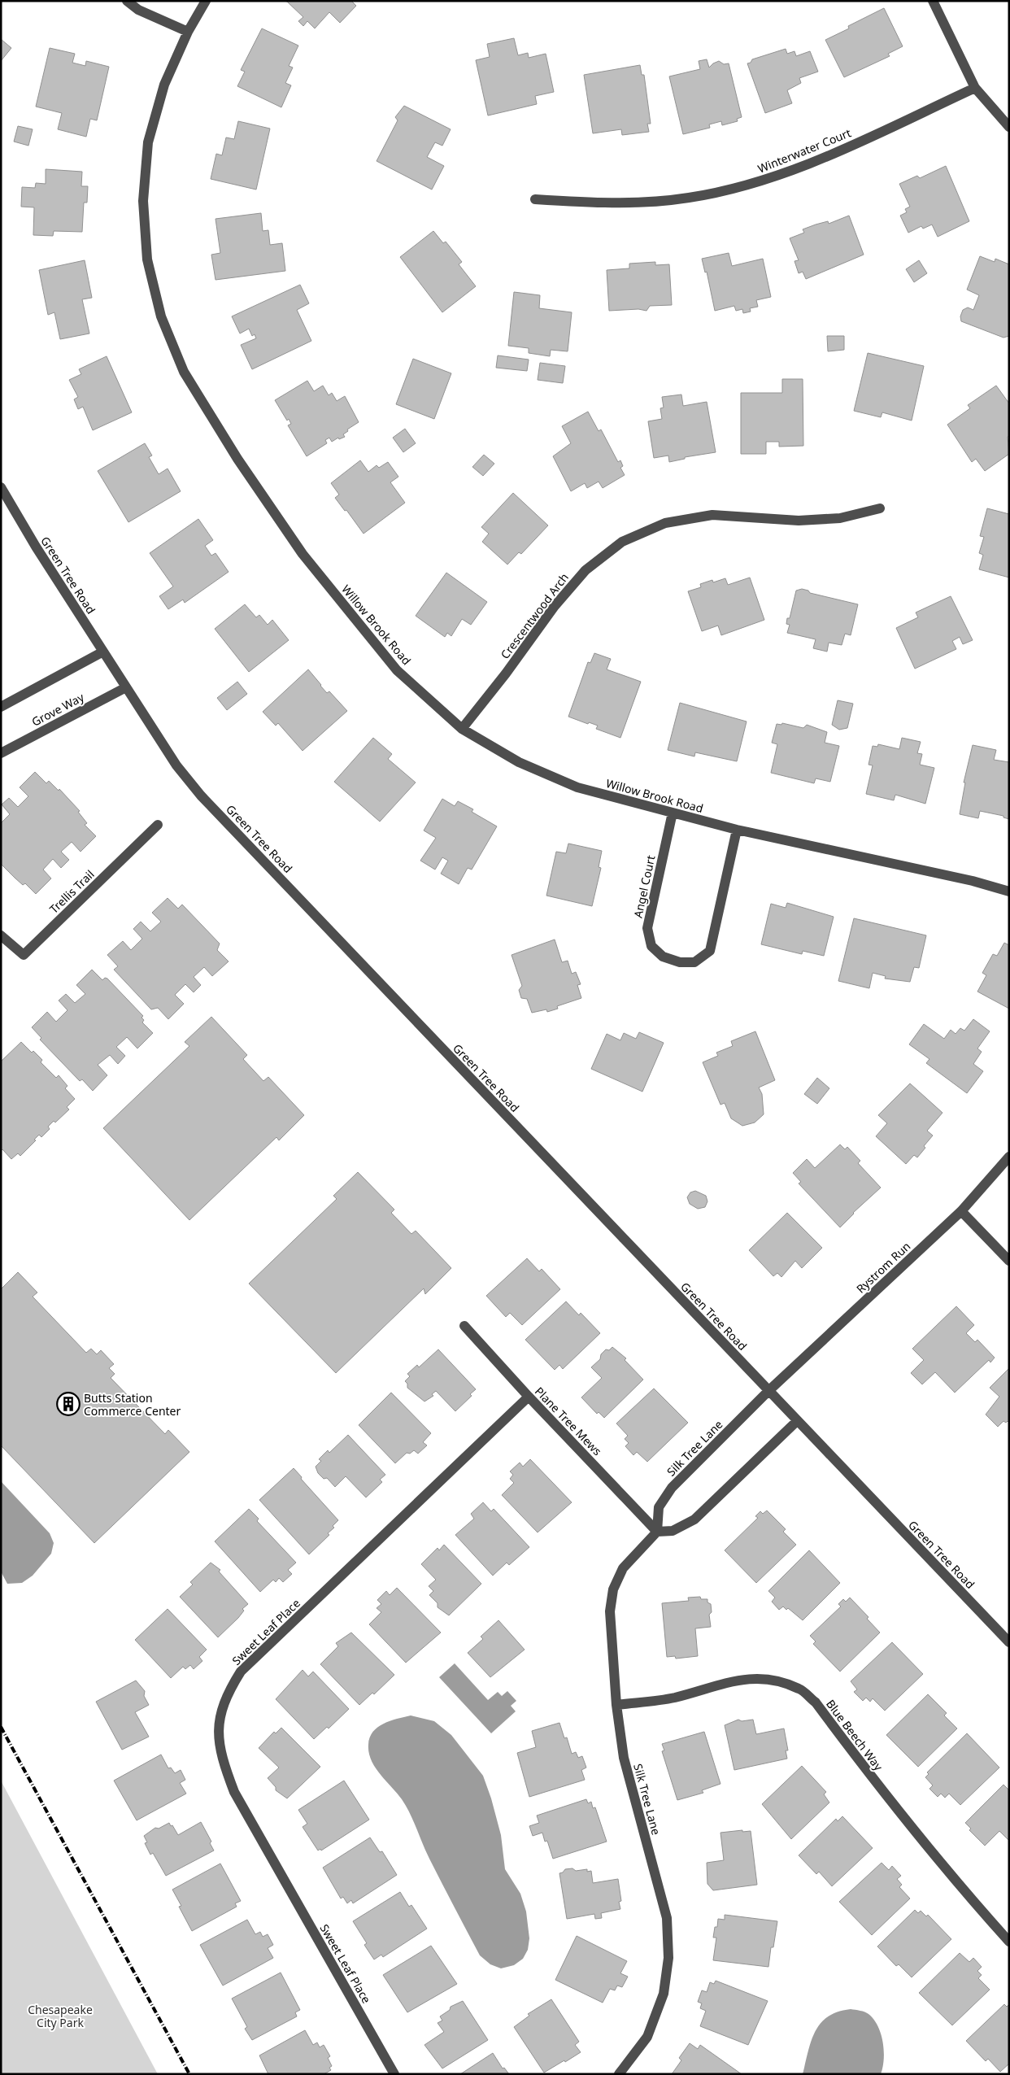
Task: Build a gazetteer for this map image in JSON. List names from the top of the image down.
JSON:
{
  "streets": {
    "street": [
      "Winterwater Court",
      "Green Tree Road",
      "Crescentwood Arch",
      "Willow Brook Road",
      "Grove Way",
      "Angel Court",
      "Trellis Trail",
      "Rystrom Run",
      "Plane Tree Mews",
      "Silk Tree Lane",
      "Sweet Leaf Place",
      "Blue Beech Way"
    ]
  },
  "crossings": [
    ["Green Tree Road", "Grove Way"],
    ["Green Tree Road", "Rystrom Run"],
    ["Green Tree Road", "Silk Tree Lane"],
    ["Crescentwood Arch", "Willow Brook Road"],
    ["Willow Brook Road", "Angel Court"],
    ["Rystrom Run", "Silk Tree Lane"],
    ["Plane Tree Mews", "Silk Tree Lane"],
    ["Plane Tree Mews", "Sweet Leaf Place"],
    ["Silk Tree Lane", "Blue Beech Way"]
  ],
  "parks": ["Chesapeake City Park"],
  "places": {
    "building": ["Butts Station Commerce Center"]
  }
}
